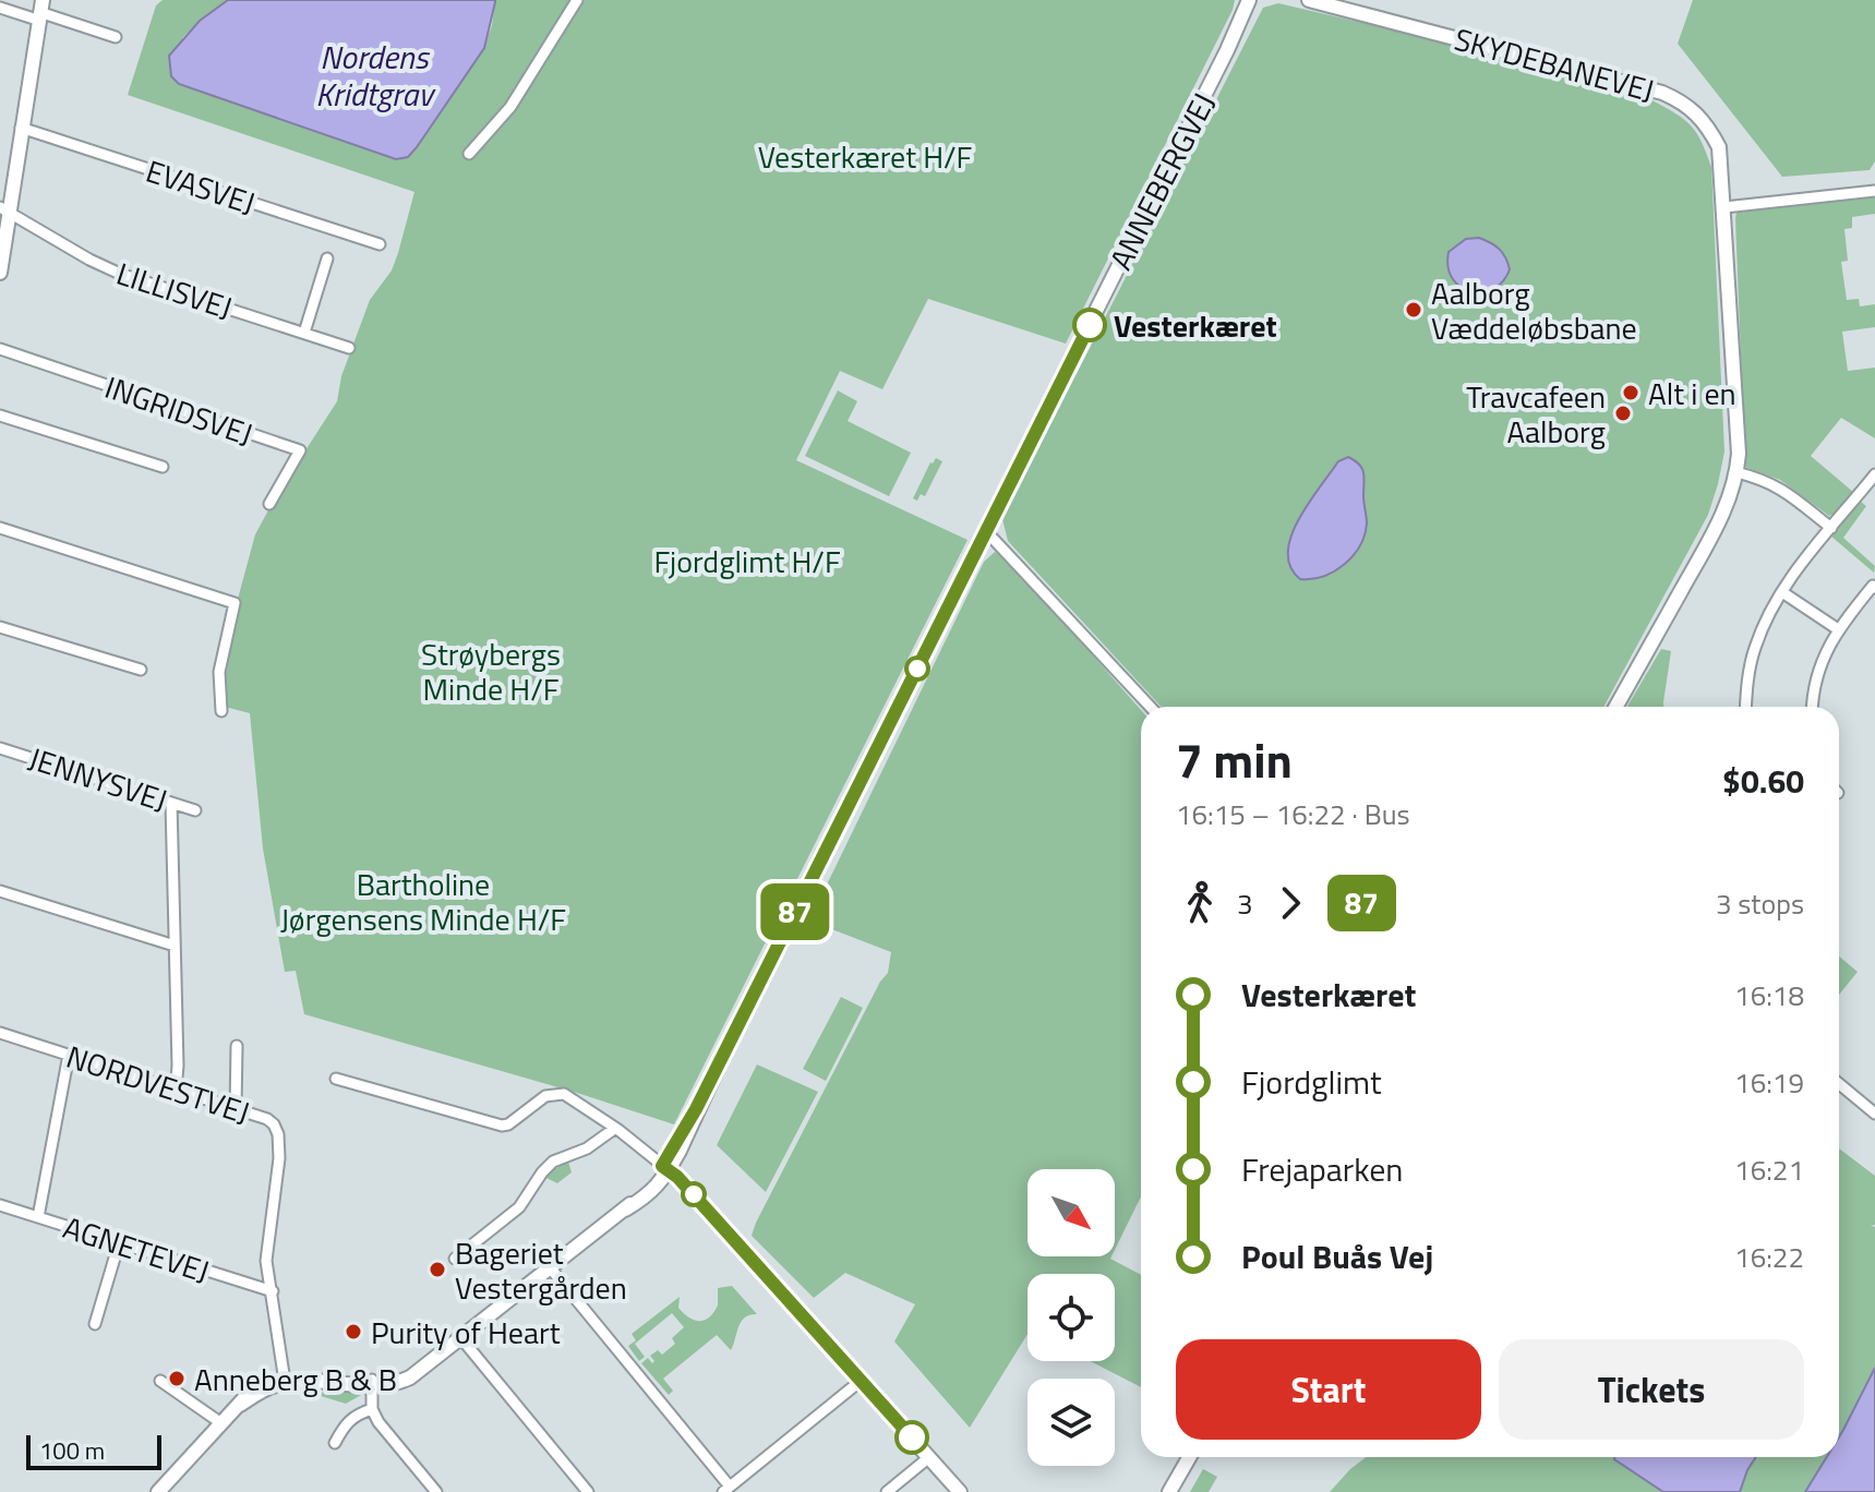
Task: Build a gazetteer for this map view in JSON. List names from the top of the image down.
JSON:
{
  "streets": {
    "street": [
      "SKYDEBANEVEJ",
      "ANNEBERGVEJ",
      "EVASVEJ",
      "LILLISVEJ",
      "INGRIDSVEJ",
      "JENNYSVEJ",
      "NORDVESTVEJ",
      "AGNETEVEJ"
    ]
  },
  "crossings": [
    ["ANNEBERGVEJ", "NORDVESTVEJ"],
    ["NORDVESTVEJ", "AGNETEVEJ"]
  ],
  "water": ["Nordens Kridtgrav"],
  "parks": [
    "Vesterkæret H/F",
    "Fjordglimt H/F",
    "Strøybergs Minde H/F",
    "Bartholine Jørgensens Minde H/F"
  ],
  "places": [
    "Aalborg Væddeløbsbane",
    "Vesterkæret",
    "Alt i en",
    "Travcafeen Aalborg",
    "Bageriet Vestergården",
    "Purity of Heart",
    "Anneberg B & B"
  ],
  "lines": ["bus line 87"],
  "scale_bar": "100 m",
  "north": "bottom right",
  "page": {
    "on_map": "87",
    "heading": ["7 min", "16:15 – 16:22 · Bus", "$0.60"],
    "legs": ["3", "87", "3 stops"],
    "list": [
      {
        "name": "Vesterkæret",
        "value": "16:18"
      },
      {
        "name": "Fjordglimt",
        "value": "16:19"
      },
      {
        "name": "Frejaparken",
        "value": "16:21"
      },
      {
        "name": "Poul Buås Vej",
        "value": "16:22"
      }
    ],
    "buttons": ["Start", "Tickets"],
    "scale": "100 m"
  }
}
